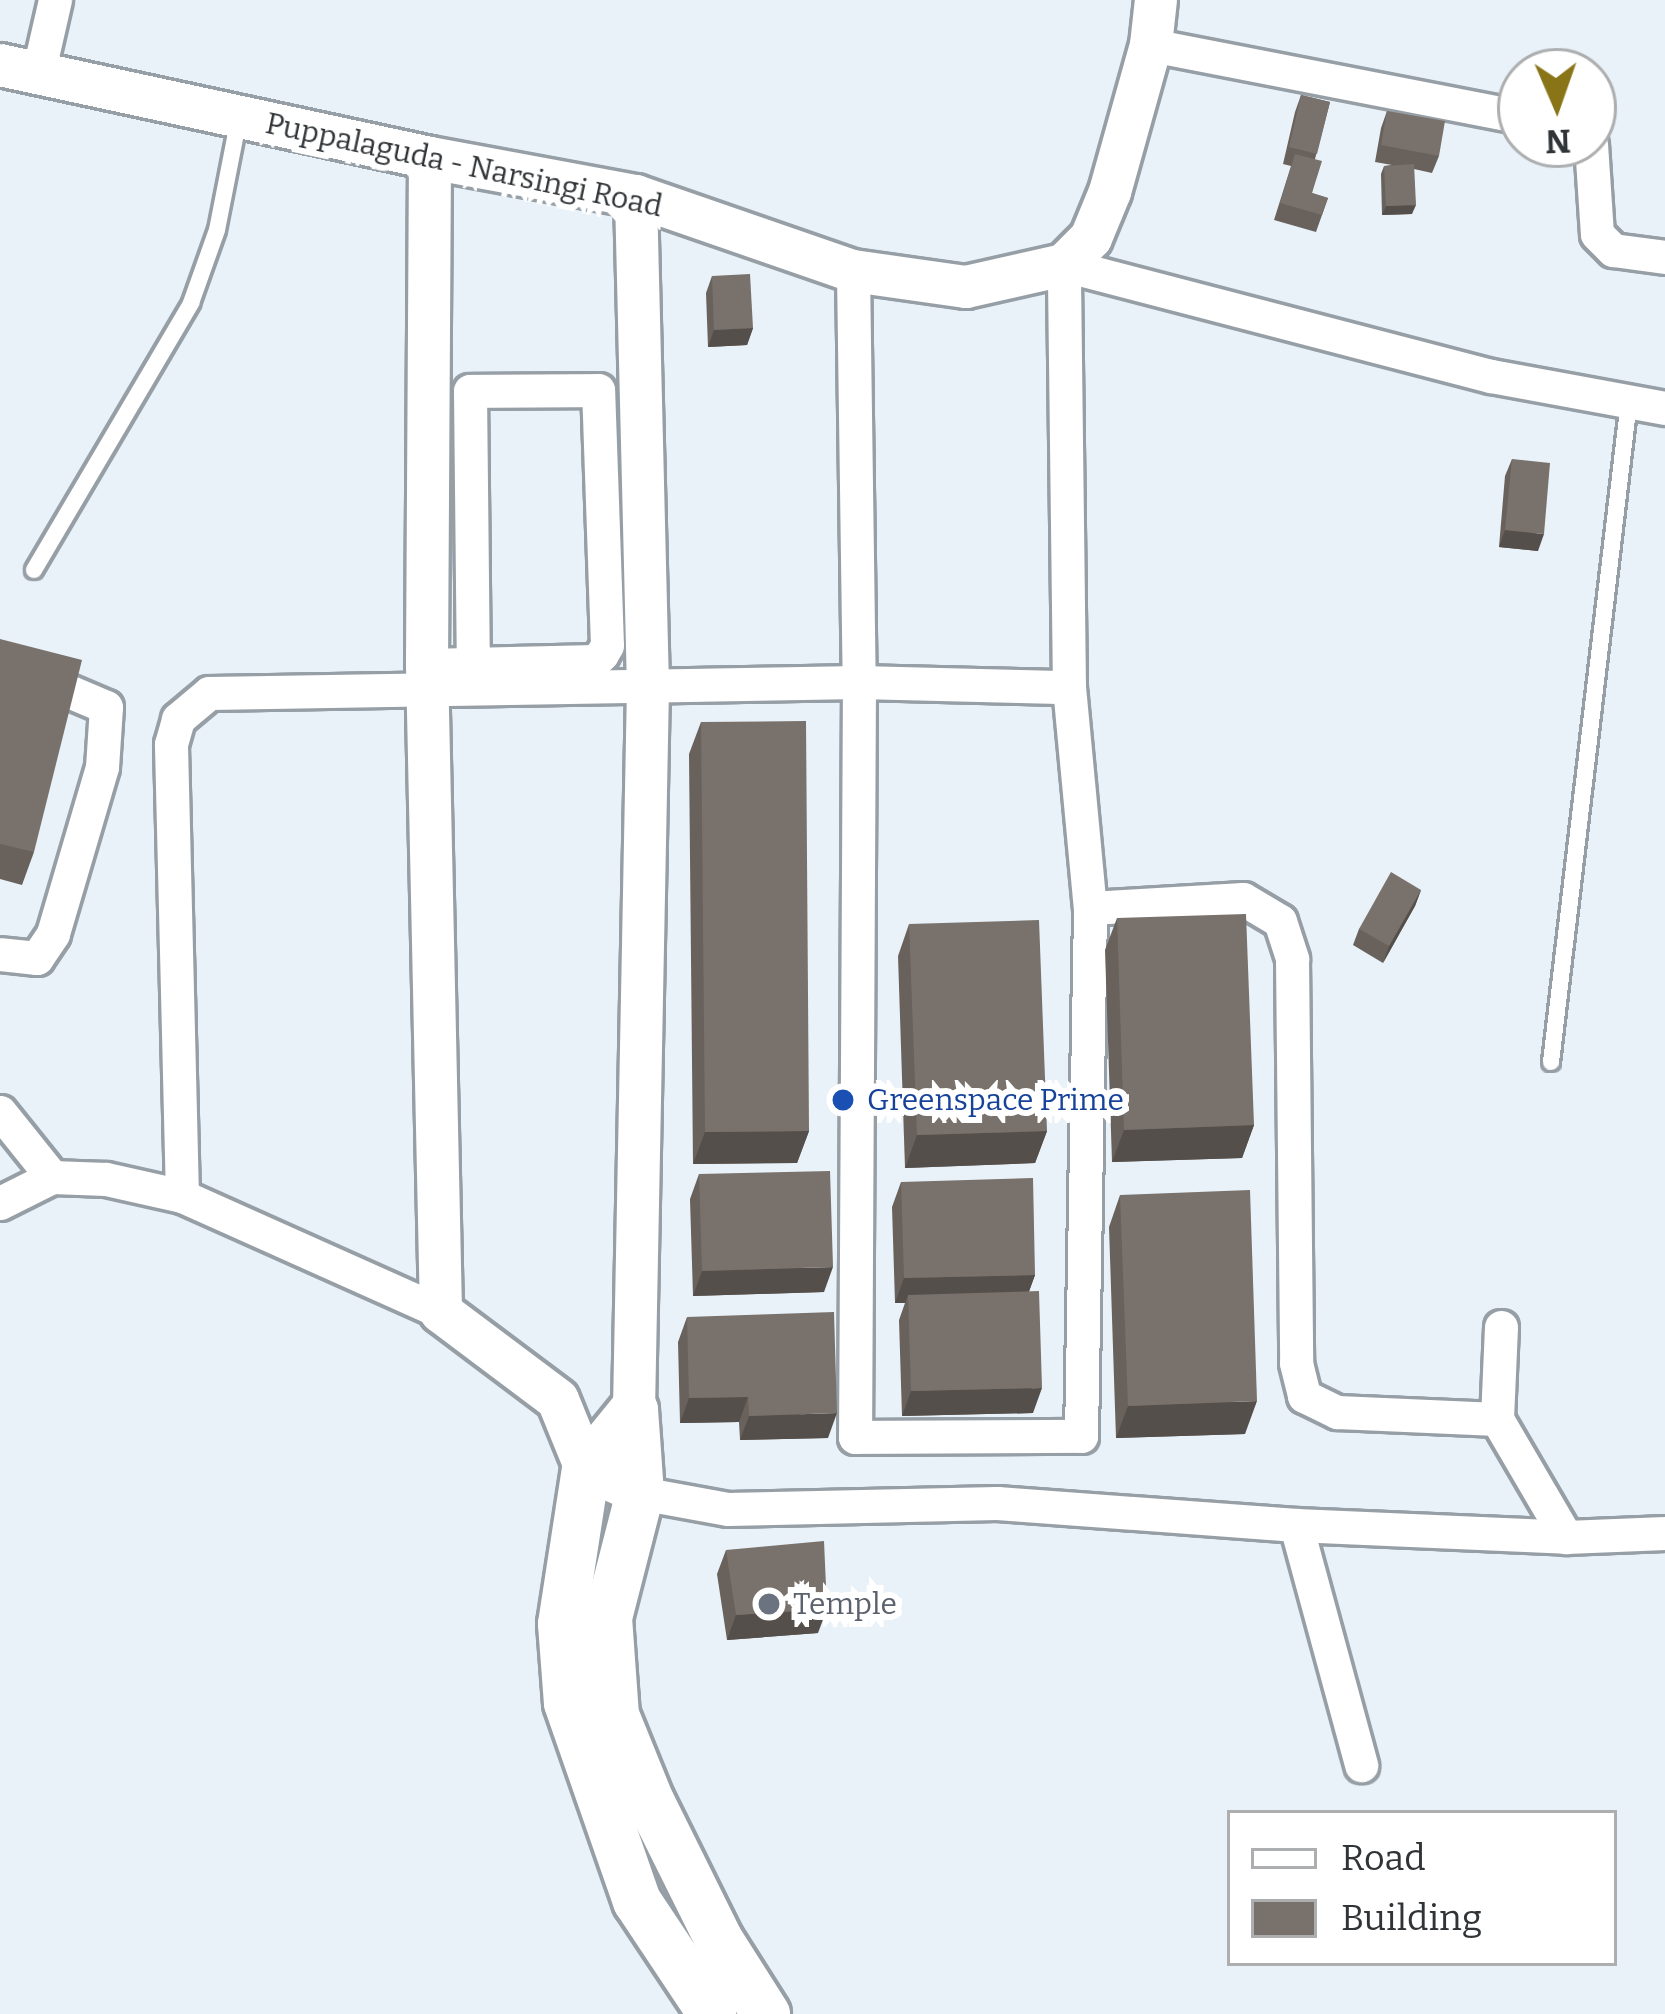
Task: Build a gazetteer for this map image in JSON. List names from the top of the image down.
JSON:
{
  "streets": {
    "street": ["Puppalaguda - Narsingi Road"]
  },
  "places": ["Greenspace Prime", "Temple"],
  "legend": ["Road", "Building"],
  "north": "bottom"
}
